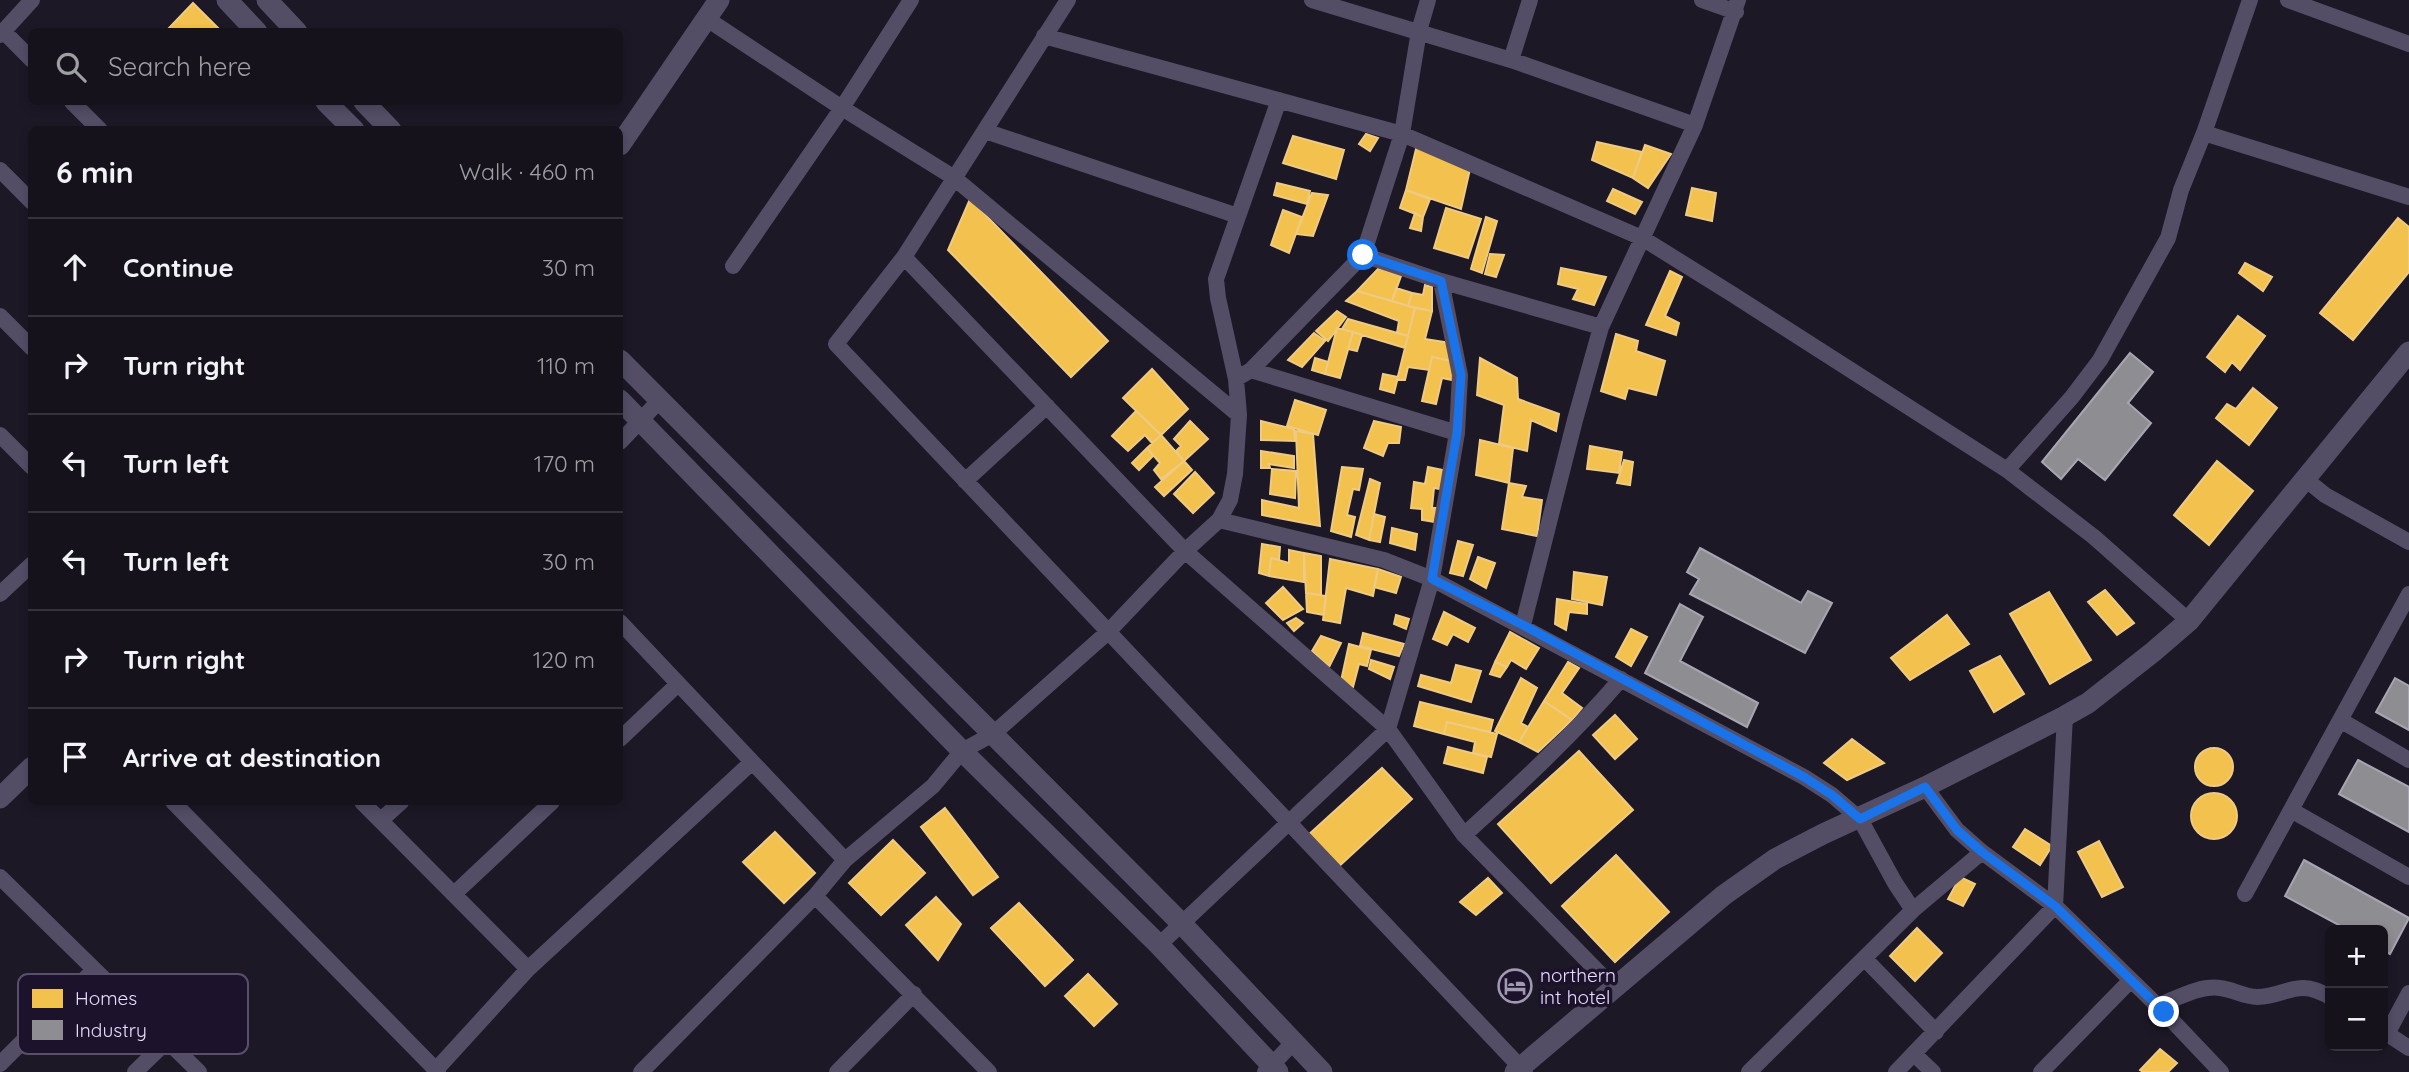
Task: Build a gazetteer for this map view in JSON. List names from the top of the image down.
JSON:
{
  "places": {
    "hotel": ["northern int hotel"]
  },
  "legend": ["Homes", "Industry"],
  "page": {
    "search": "Search here",
    "heading": ["6 min", "Walk · 460 m"],
    "list": [
      ["Continue", "30 m"],
      ["Turn right", "110 m"],
      ["Turn left", "170 m"],
      ["Turn left", "30 m"],
      ["Turn right", "120 m"],
      "Arrive at destination"
    ],
    "map_buttons": ["+", "−"]
  }
}
